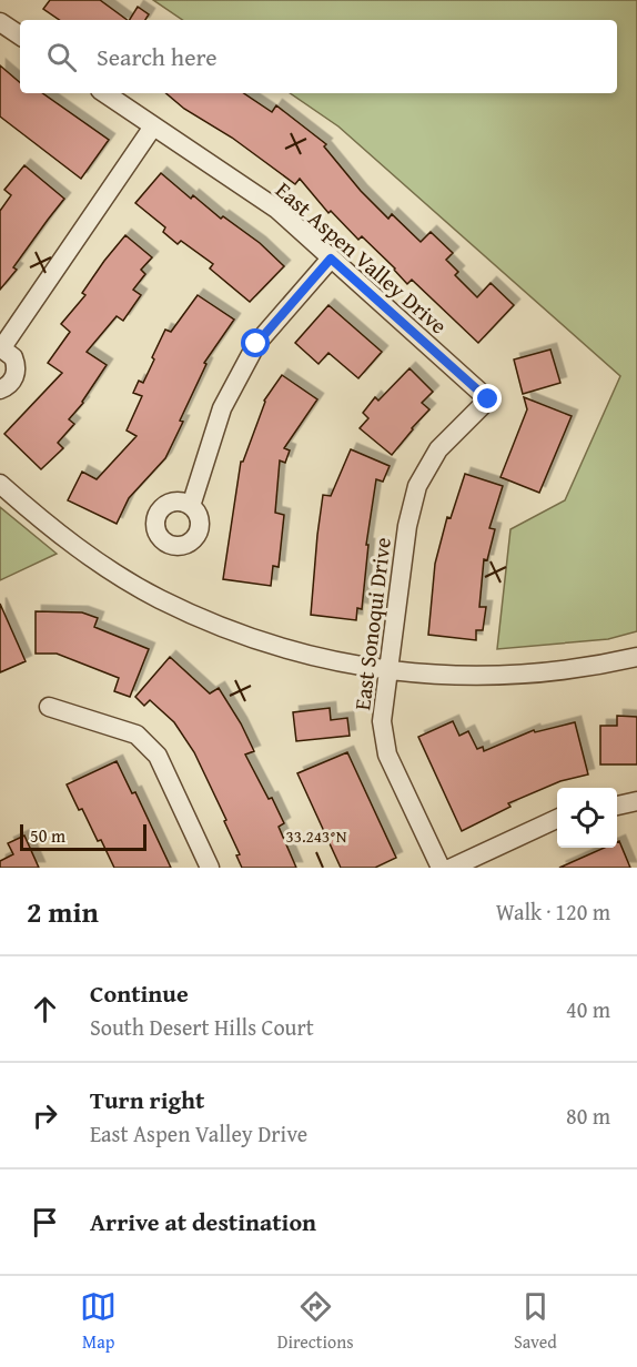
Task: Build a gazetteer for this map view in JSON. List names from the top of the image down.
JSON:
{
  "streets": {
    "street": ["East Aspen Valley Drive", "East Sonoqui Drive"]
  },
  "crossings": [
    ["East Aspen Valley Drive", "East Sonoqui Drive"]
  ],
  "scale_bar": "50 m",
  "page": {
    "search": "Search here",
    "scale": "50 m",
    "heading": ["2 min", "Walk · 120 m"],
    "list": [
      ["Continue", "South Desert Hills Court", "40 m"],
      ["Turn right", "East Aspen Valley Drive", "80 m"],
      "Arrive at destination"
    ],
    "nav": ["Map", "Directions", "Saved"]
  },
  "coordinates": ["33.243°N"]
}
